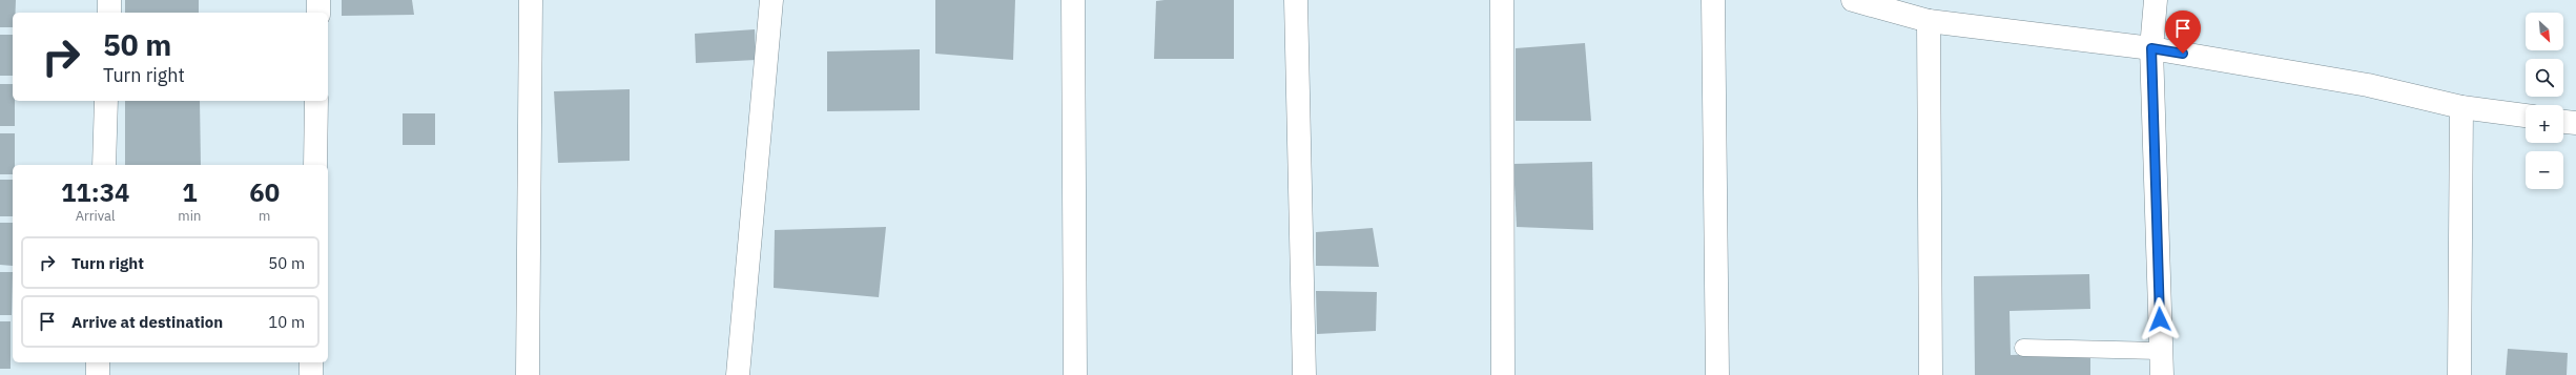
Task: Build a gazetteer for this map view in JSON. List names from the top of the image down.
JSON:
{
  "north": "bottom right",
  "page": {
    "map_buttons": ["+", "−"],
    "turn": ["50 m", "Turn right"],
    "eta": [
      "11:34",
      "Arrival",
      "1",
      "min",
      "60",
      "m"
    ],
    "list": [
      {
        "name": "Turn right",
        "value": "50 m"
      },
      {
        "name": "Arrive at destination",
        "value": "10 m"
      }
    ]
  }
}
